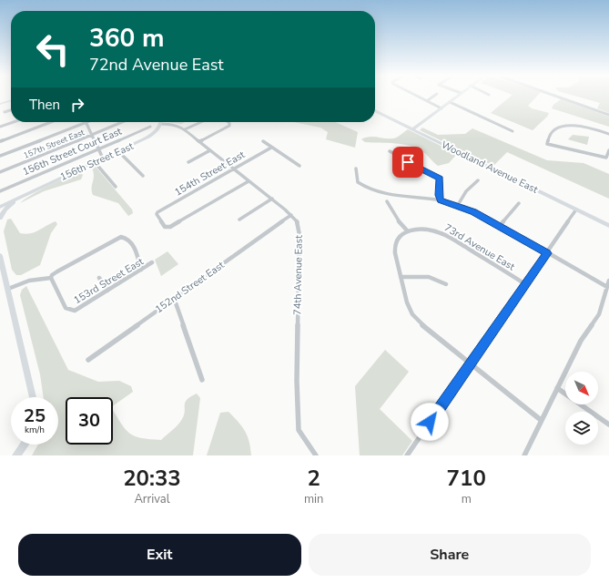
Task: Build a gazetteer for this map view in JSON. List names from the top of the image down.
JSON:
{
  "streets": {
    "street": [
      "157th Street East",
      "156th Street Court East",
      "156th Street East",
      "Woodland Avenue East",
      "154th Street East",
      "73rd Avenue East",
      "74th Avenue East",
      "153rd Street East",
      "152nd Street East"
    ]
  },
  "crossings": [
    ["156th Street East", "74th Avenue East"],
    ["154th Street East", "74th Avenue East"],
    ["74th Avenue East", "152nd Street East"]
  ],
  "north": "bottom right",
  "page": {
    "turn": ["360 m", "72nd Avenue East"],
    "then": "Then",
    "speed": "25 km/h",
    "limit": "30",
    "eta": [
      "20:33",
      "Arrival",
      "2",
      "min",
      "710",
      "m"
    ],
    "buttons": ["Exit", "Share"]
  }
}
